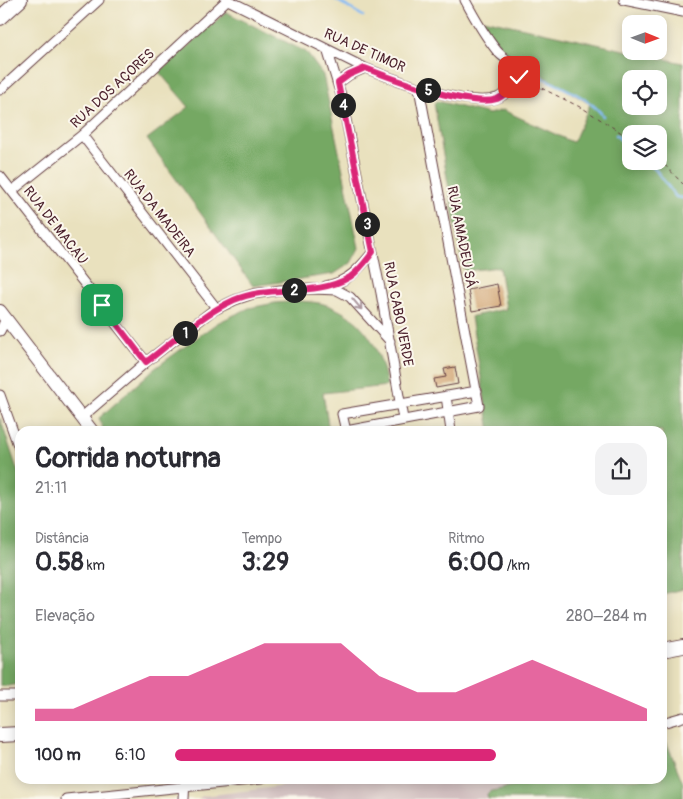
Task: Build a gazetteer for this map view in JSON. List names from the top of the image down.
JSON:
{
  "streets": {
    "street": [
      "RUA DE TIMOR",
      "RUA DOS AÇORES",
      "RUA DA MADEIRA",
      "RUA DE MACAU",
      "RUA AMADEU SÁ",
      "RUA CABO VERDE"
    ]
  },
  "crossings": [
    ["RUA DE TIMOR", "RUA DOS AÇORES"],
    ["RUA DE TIMOR", "RUA AMADEU SÁ"],
    ["RUA DE TIMOR", "RUA CABO VERDE"],
    ["RUA DOS AÇORES", "RUA DA MADEIRA"],
    ["RUA DOS AÇORES", "RUA DE MACAU"]
  ],
  "north": "right",
  "page": {
    "pins": [
      "5",
      "4",
      "3",
      "2",
      "1"
    ],
    "heading": ["Corrida noturna", "21:11"],
    "stats": [
      ["Distância", "0.58 km"],
      ["Tempo", "3:29"],
      ["Ritmo", "6:00 /km"]
    ],
    "chart": ["Elevação", "280–284 m"],
    "list": [
      {
        "name": "100 m",
        "note": "6:10"
      }
    ]
  }
}
